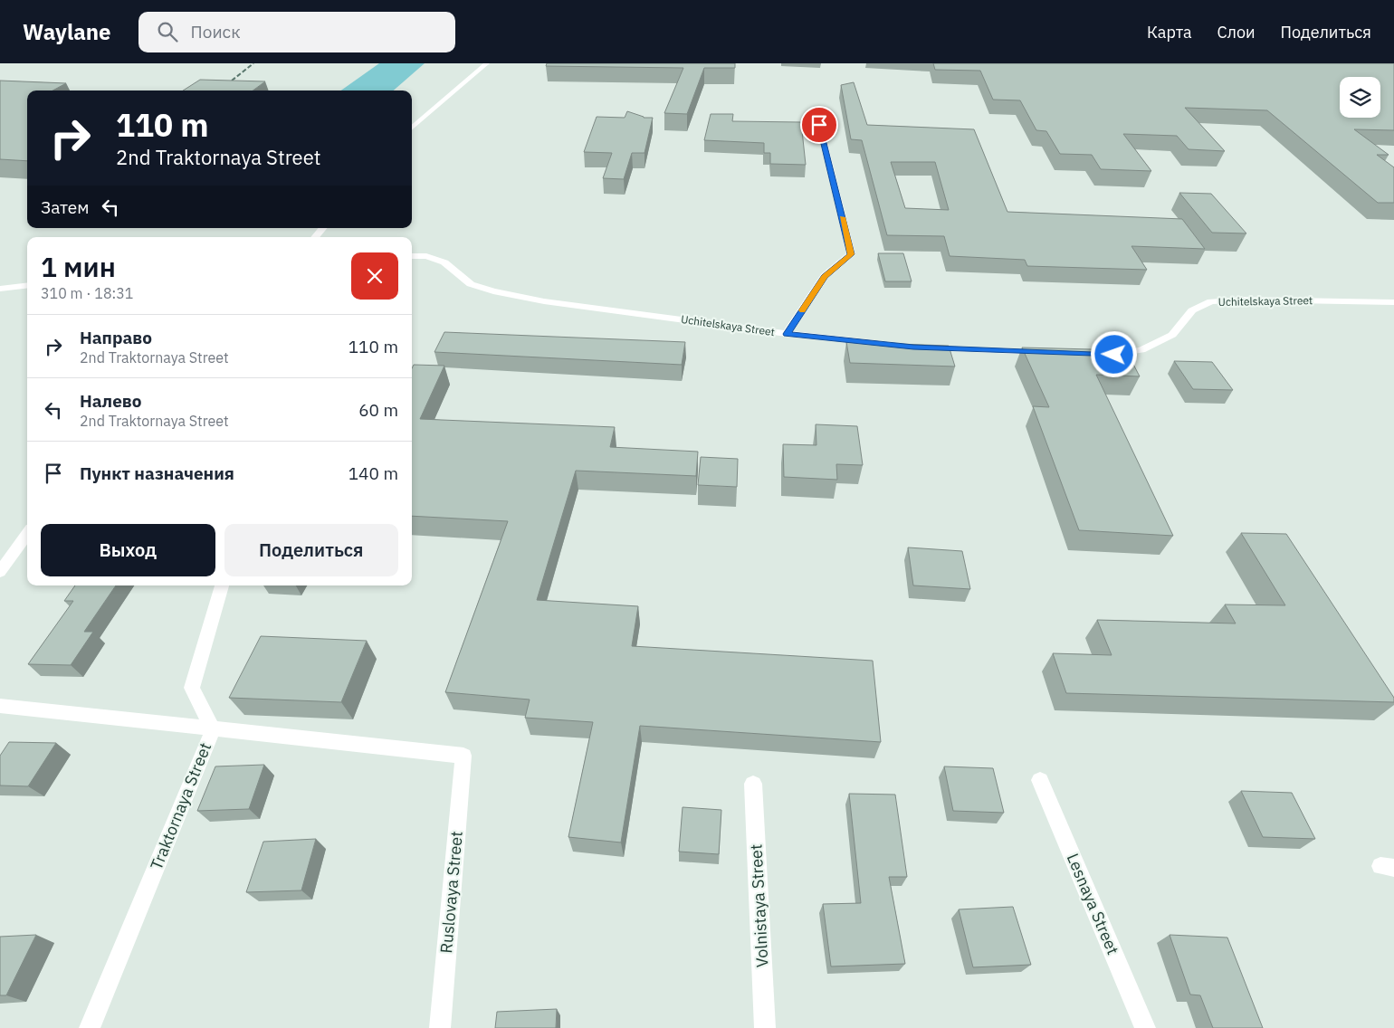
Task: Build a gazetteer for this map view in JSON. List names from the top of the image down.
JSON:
{
  "streets": {
    "street": [
      "Uchitelskaya Street",
      "Traktornaya Street",
      "Ruslovaya Street",
      "Lesnaya Street",
      "Volnistaya Street"
    ]
  },
  "crossings": [
    ["Traktornaya Street", "Ruslovaya Street"]
  ],
  "page": {
    "header": "Waylane",
    "search": "Поиск",
    "nav": ["Карта", "Слои", "Поделиться"],
    "turn": ["110 m", "2nd Traktornaya Street"],
    "then": "Затем",
    "heading": ["1 мин", "310 m · 18:31"],
    "list": [
      {
        "name": "Направо",
        "note": "2nd Traktornaya Street",
        "value": "110 m"
      },
      {
        "name": "Налево",
        "note": "2nd Traktornaya Street",
        "value": "60 m"
      },
      {
        "name": "Пункт назначения",
        "value": "140 m"
      }
    ],
    "buttons": ["Выход", "Поделиться"]
  }
}
